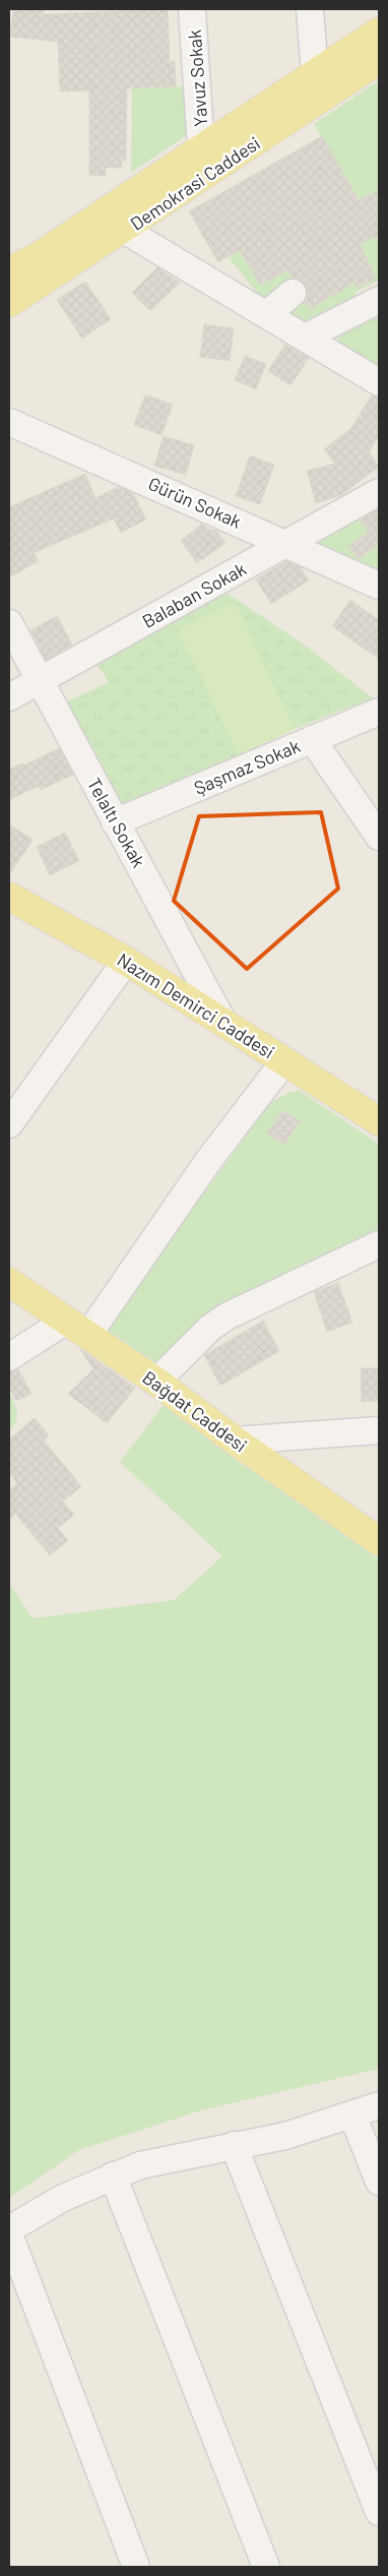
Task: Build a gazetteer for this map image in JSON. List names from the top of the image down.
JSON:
{
  "streets": {
    "main road": ["Demokrasi Caddesi", "Nazım Demirci Caddesi", "Bağdat Caddesi"],
    "street": [
      "Yavuz Sokak",
      "Gürün Sokak",
      "Balaban Sokak",
      "Şaşmaz Sokak",
      "Telaltı Sokak"
    ]
  },
  "crossings": [
    ["Yavuz Sokak", "Demokrasi Caddesi"],
    ["Gürün Sokak", "Balaban Sokak"],
    ["Balaban Sokak", "Telaltı Sokak"],
    ["Şaşmaz Sokak", "Telaltı Sokak"],
    ["Telaltı Sokak", "Nazım Demirci Caddesi"]
  ]
}
